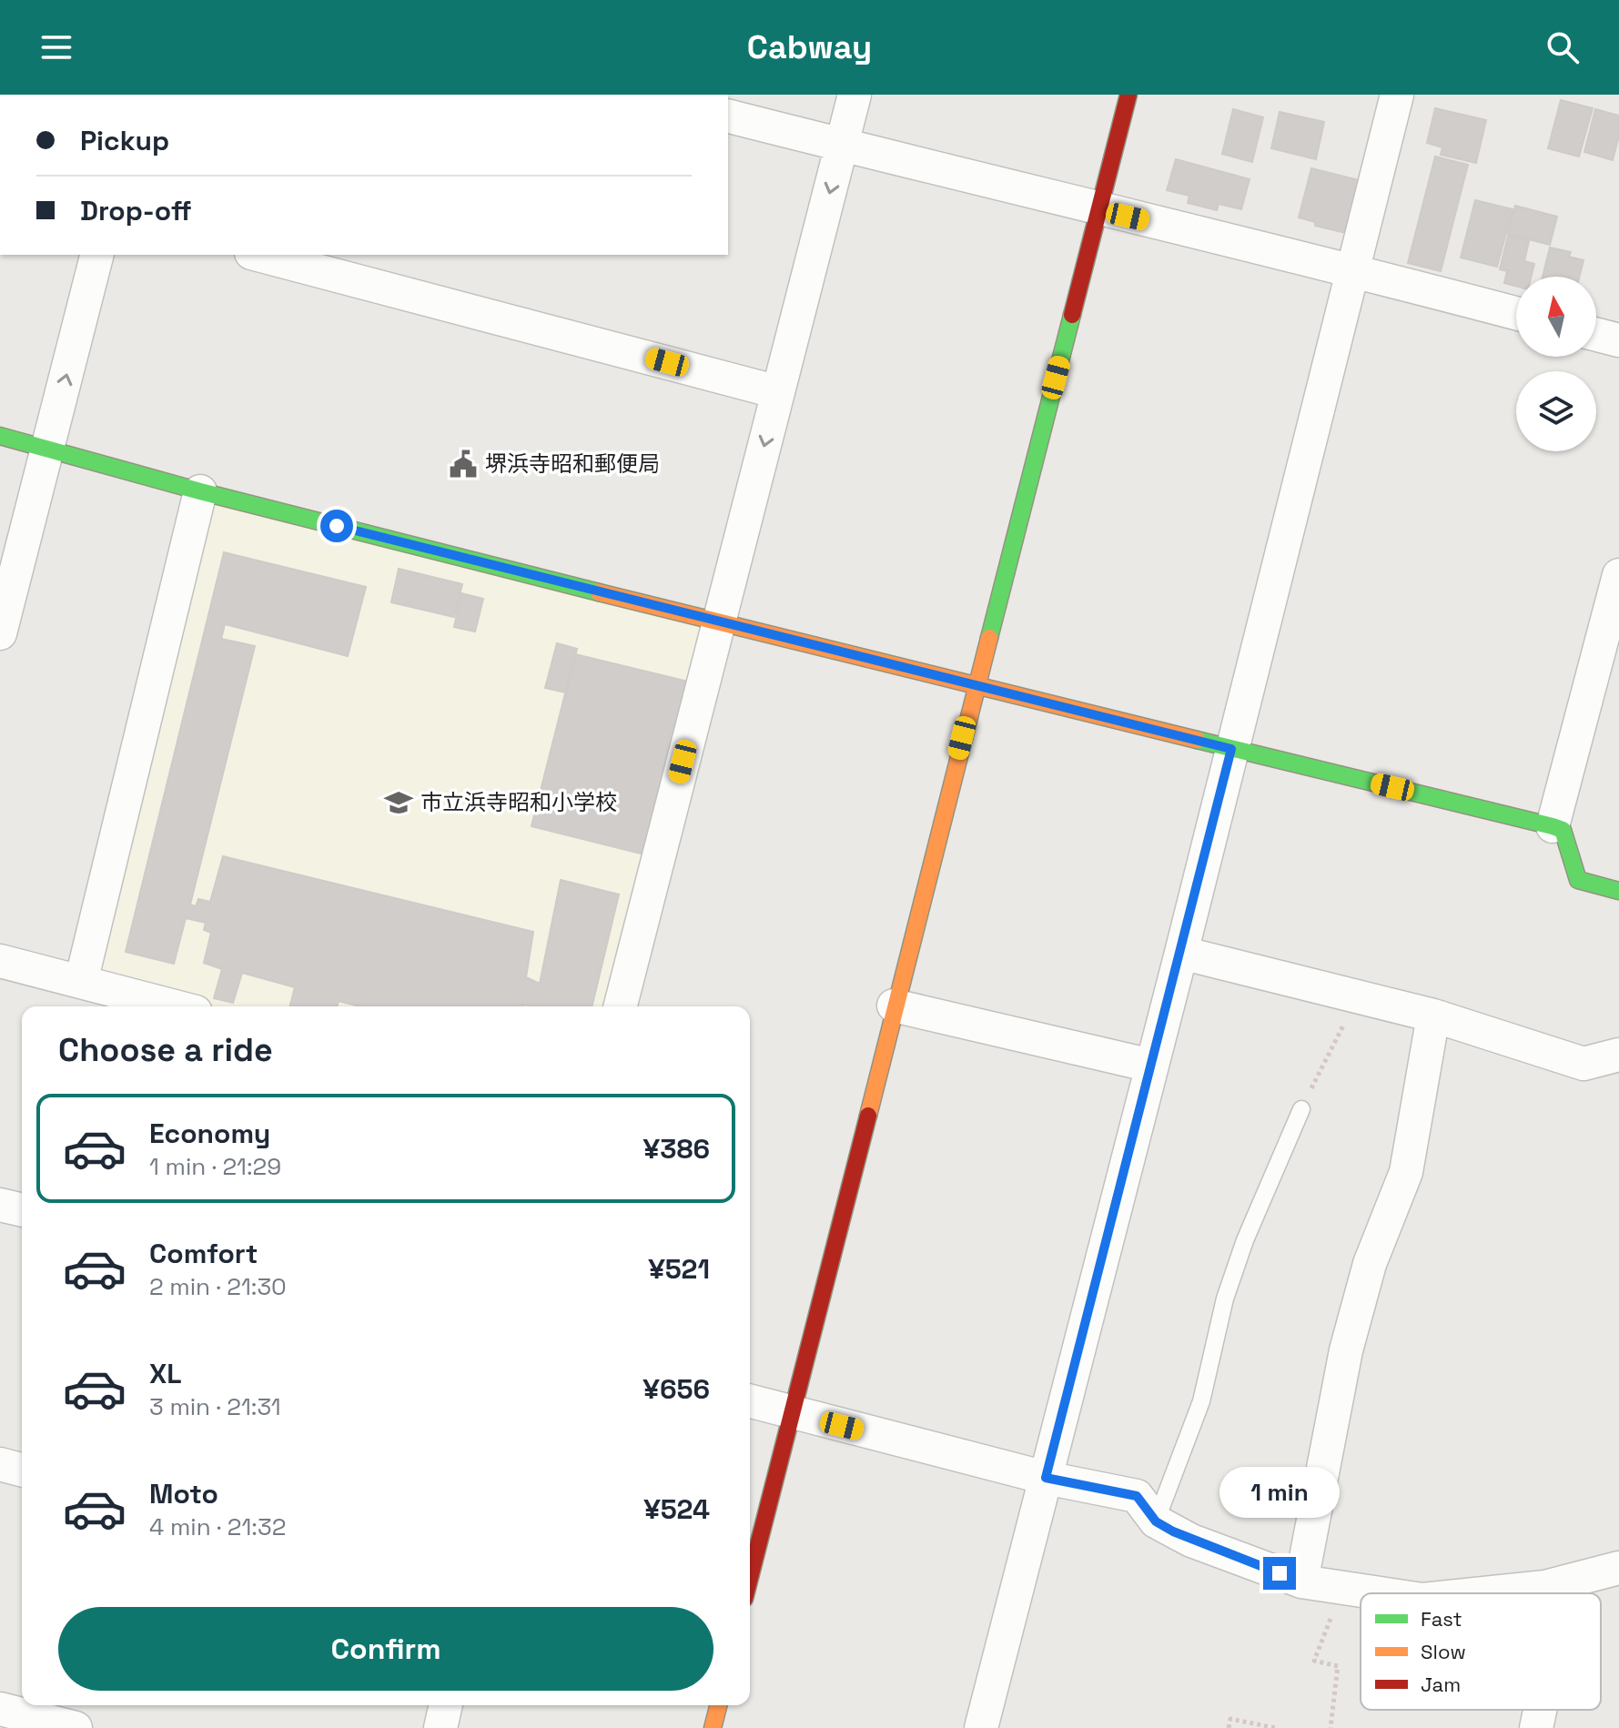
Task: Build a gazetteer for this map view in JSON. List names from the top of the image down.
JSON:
{
  "places": {
    "public building": ["堺浜寺昭和郵便局"],
    "school or university": ["市立浜寺昭和小学校"]
  },
  "legend": ["Fast", "Slow", "Jam"],
  "north": "top",
  "page": {
    "header": "Cabway",
    "banner": ["Pickup", "Drop-off"],
    "heading": "Choose a ride",
    "list": [
      {
        "name": "Economy",
        "note": "1 min · 21:29",
        "value": "¥386"
      },
      {
        "name": "Comfort",
        "note": "2 min · 21:30",
        "value": "¥521"
      },
      {
        "name": "XL",
        "note": "3 min · 21:31",
        "value": "¥656"
      },
      {
        "name": "Moto",
        "note": "4 min · 21:32",
        "value": "¥524"
      }
    ],
    "bubble": "1 min",
    "buttons": "Confirm"
  }
}
